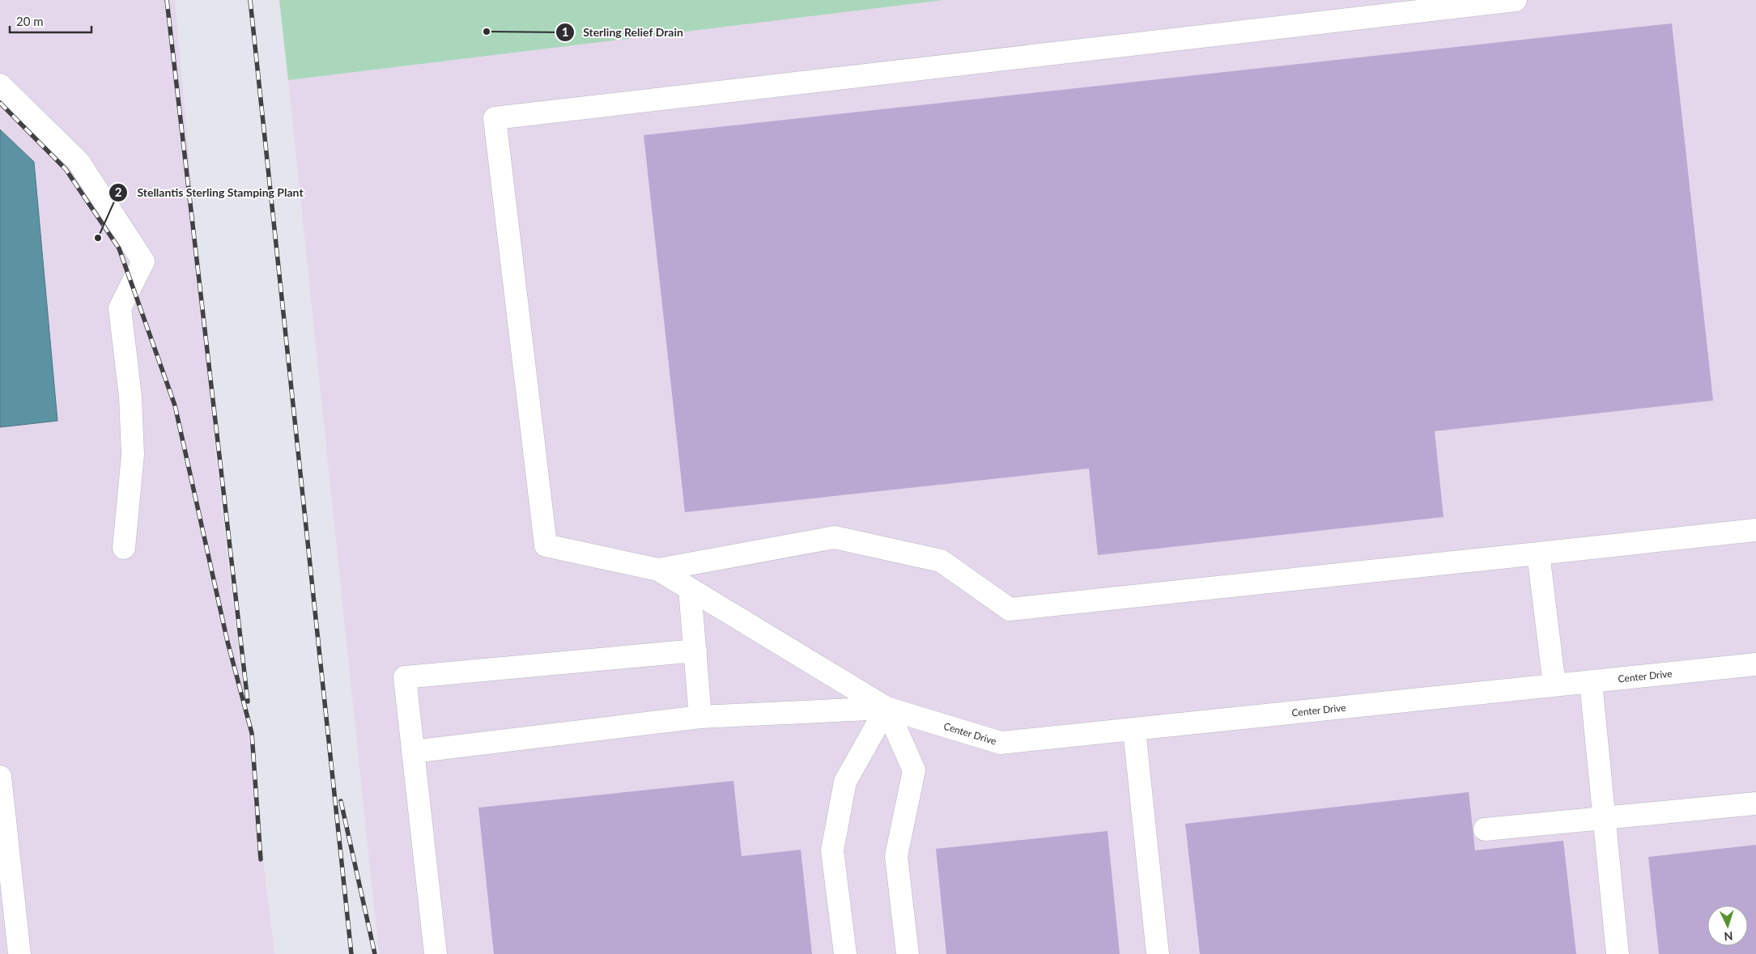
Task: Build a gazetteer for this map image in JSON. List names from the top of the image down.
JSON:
{
  "streets": {
    "street": ["Center Drive"]
  },
  "places": ["Sterling Relief Drain", "Stellantis Sterling Stamping Plant"],
  "scale_bar": "20 m",
  "north": "bottom"
}
